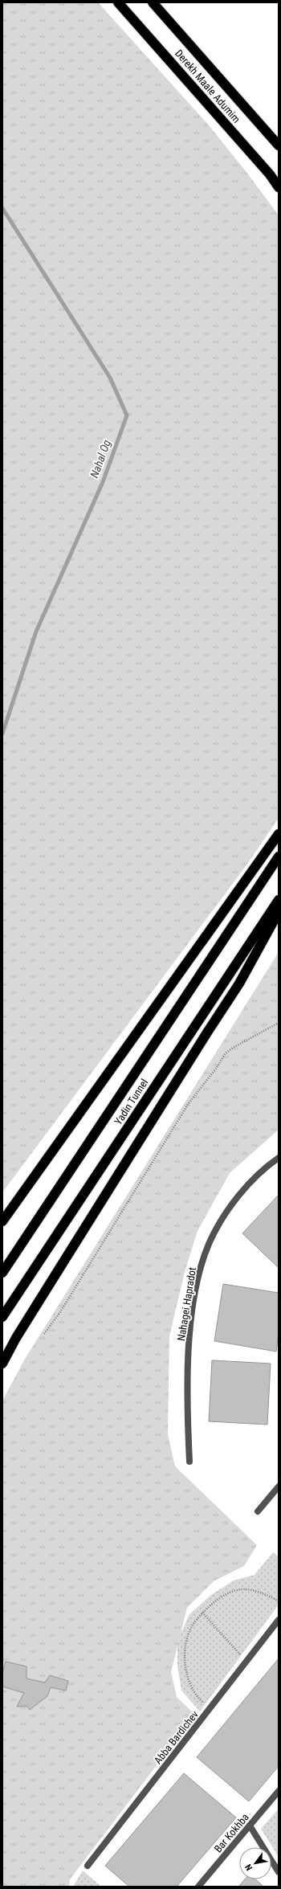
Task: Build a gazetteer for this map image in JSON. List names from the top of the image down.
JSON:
{
  "streets": {
    "highway": ["Derekh Maale Adumim", "Yadin Tunnel"],
    "street": ["Nahagei Hapradot", "Abba Bardichev", "Bar Kokhba"]
  },
  "water": ["Nahal Og"],
  "north": "bottom left"
}
